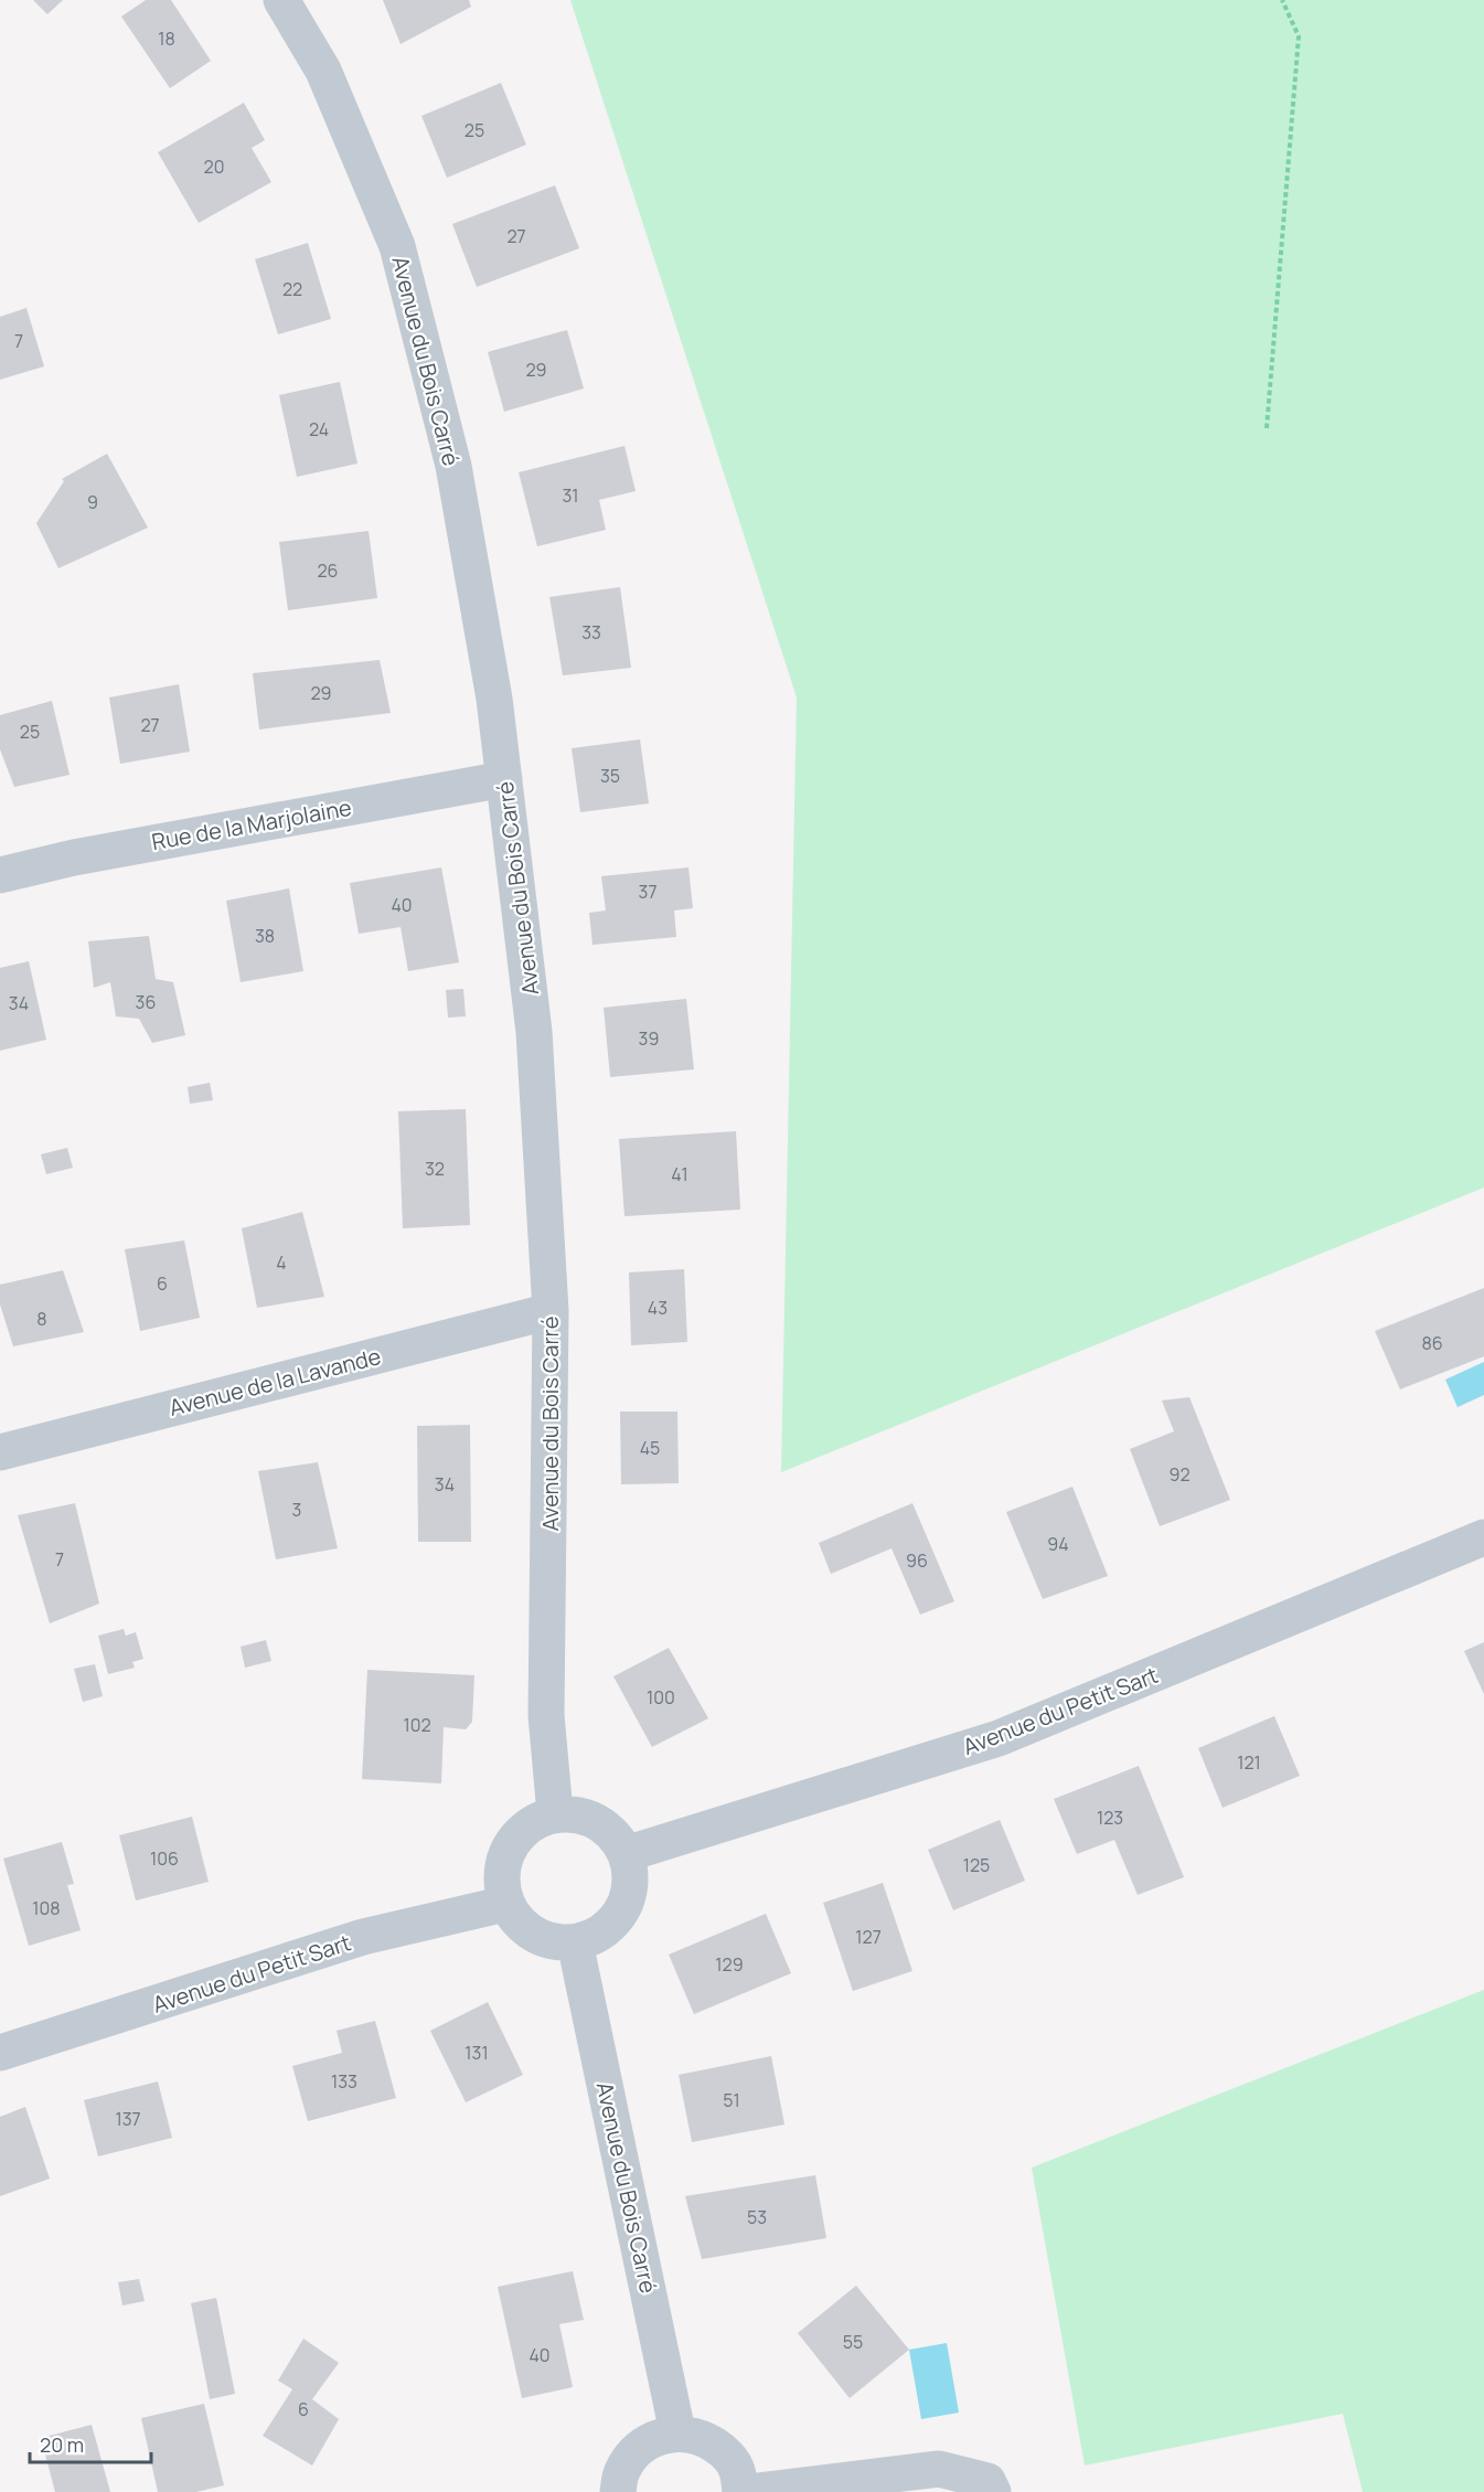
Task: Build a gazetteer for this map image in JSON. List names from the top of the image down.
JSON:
{
  "streets": {
    "street": [
      "Avenue du Bois Carré",
      "Rue de la Marjolaine",
      "Avenue de la Lavande",
      "Avenue du Petit Sart"
    ]
  },
  "crossings": [
    ["Avenue du Bois Carré", "Rue de la Marjolaine"],
    ["Avenue du Bois Carré", "Avenue de la Lavande"],
    ["Avenue du Bois Carré", "Avenue du Petit Sart"]
  ],
  "house_numbers": [
    "18",
    "25",
    "20",
    "27",
    "22",
    "7",
    "29",
    "24",
    "31",
    "9",
    "26",
    "33",
    "29",
    "27",
    "25",
    "35",
    "37",
    "40",
    "38",
    "36",
    "34",
    "39",
    "32",
    "41",
    "4",
    "6",
    "43",
    "8",
    "86",
    "45",
    "92",
    "34",
    "3",
    "94",
    "7",
    "96",
    "100",
    "102",
    "121",
    "123",
    "106",
    "125",
    "108",
    "127",
    "129",
    "131",
    "133",
    "51",
    "137",
    "53",
    "55",
    "40",
    "6"
  ],
  "scale_bar": "20 m"
}
